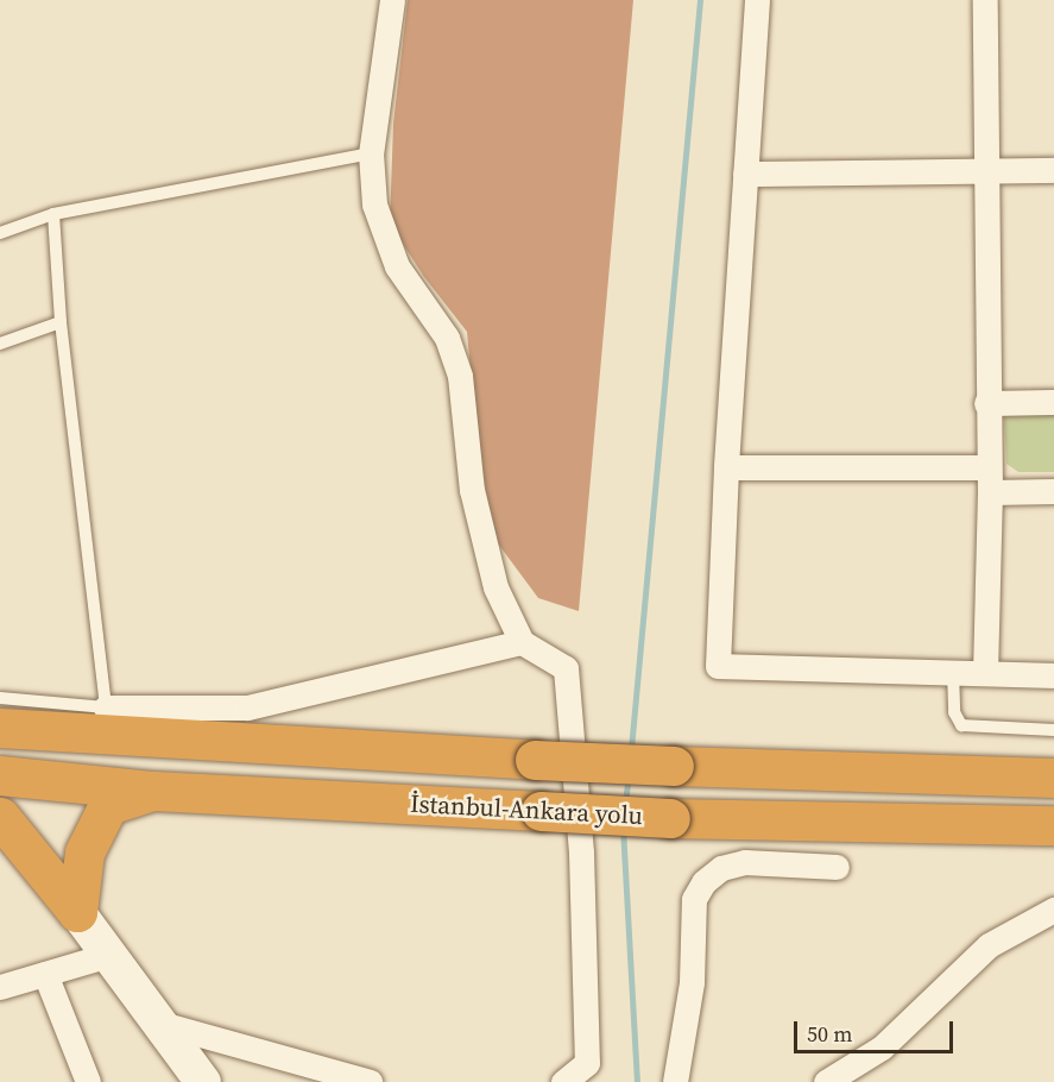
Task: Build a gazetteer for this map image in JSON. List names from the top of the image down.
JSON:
{
  "streets": {
    "highway": ["İstanbul-Ankara yolu"]
  },
  "scale_bar": "50 m"
}
